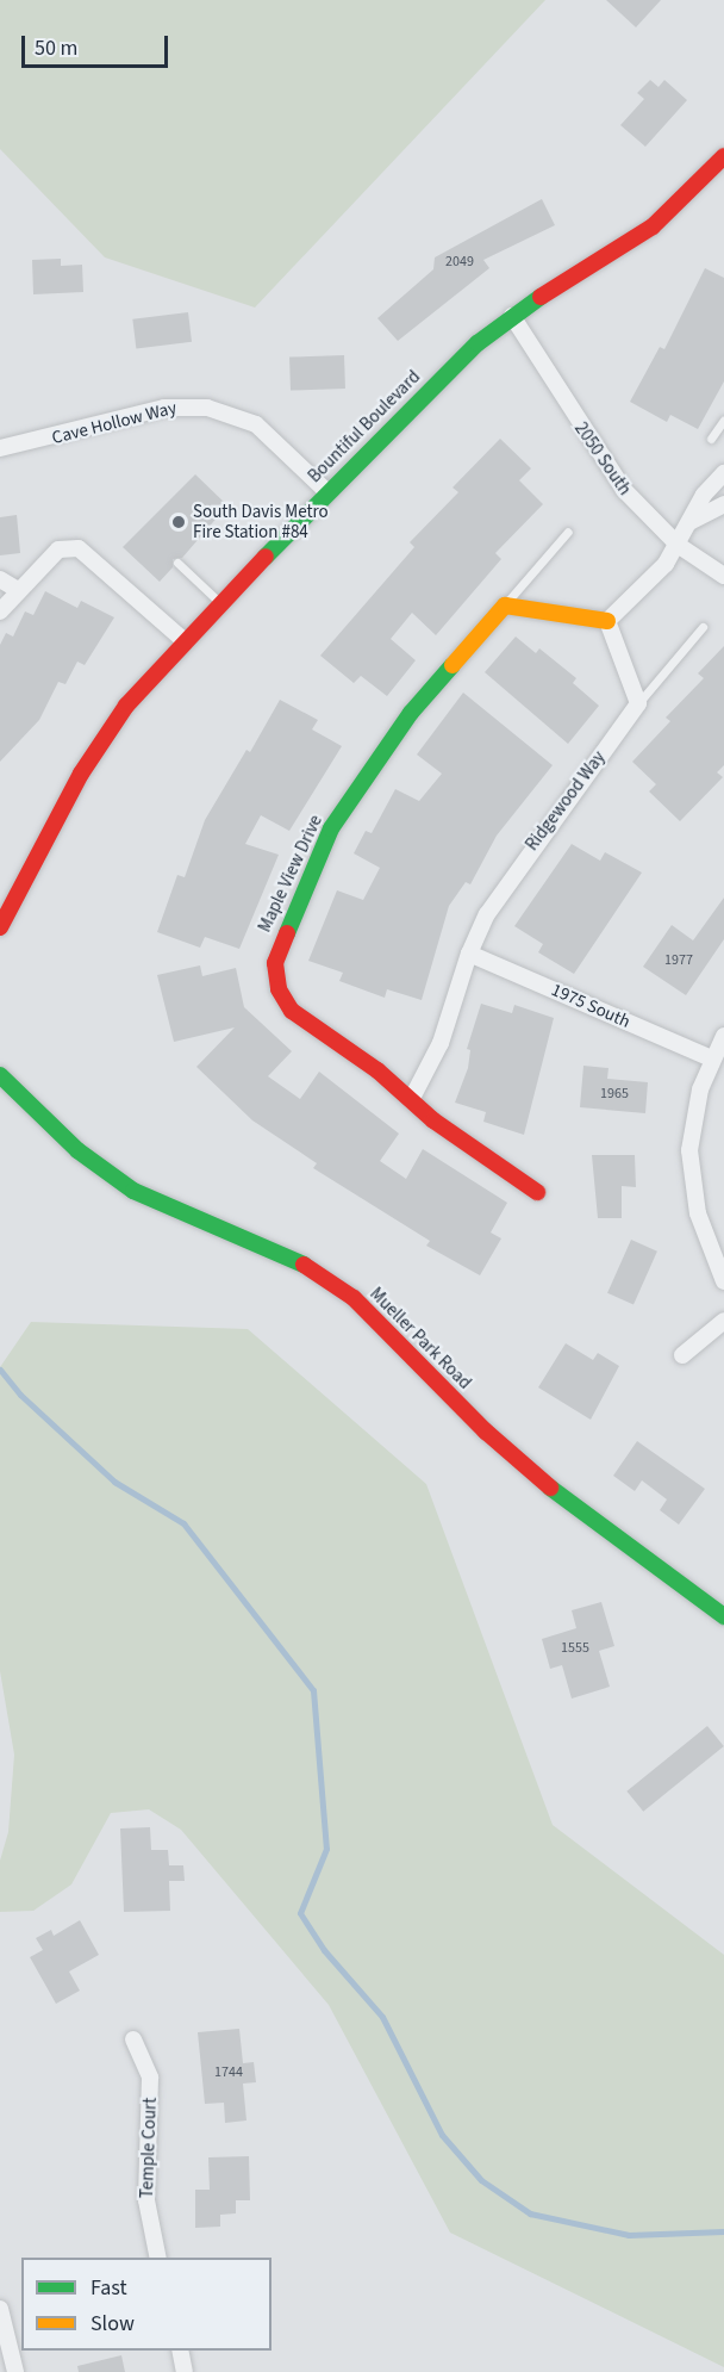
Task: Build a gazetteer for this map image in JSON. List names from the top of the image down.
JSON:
{
  "streets": {
    "main road": ["Bountiful Boulevard", "Maple View Drive", "Mueller Park Road"],
    "street": [
      "Cave Hollow Way",
      "2050 South",
      "Ridgewood Way",
      "1975 South",
      "Temple Court"
    ]
  },
  "crossings": [
    ["Cave Hollow Way", "Bountiful Boulevard"],
    ["Bountiful Boulevard", "2050 South"],
    ["Ridgewood Way", "Maple View Drive"],
    ["Ridgewood Way", "1975 South"]
  ],
  "places": ["South Davis Metro Fire Station #84"],
  "house_numbers": [
    "2049",
    "1977",
    "1965",
    "1555",
    "1744"
  ],
  "legend": ["Fast", "Slow"],
  "scale_bar": "50 m"
}
